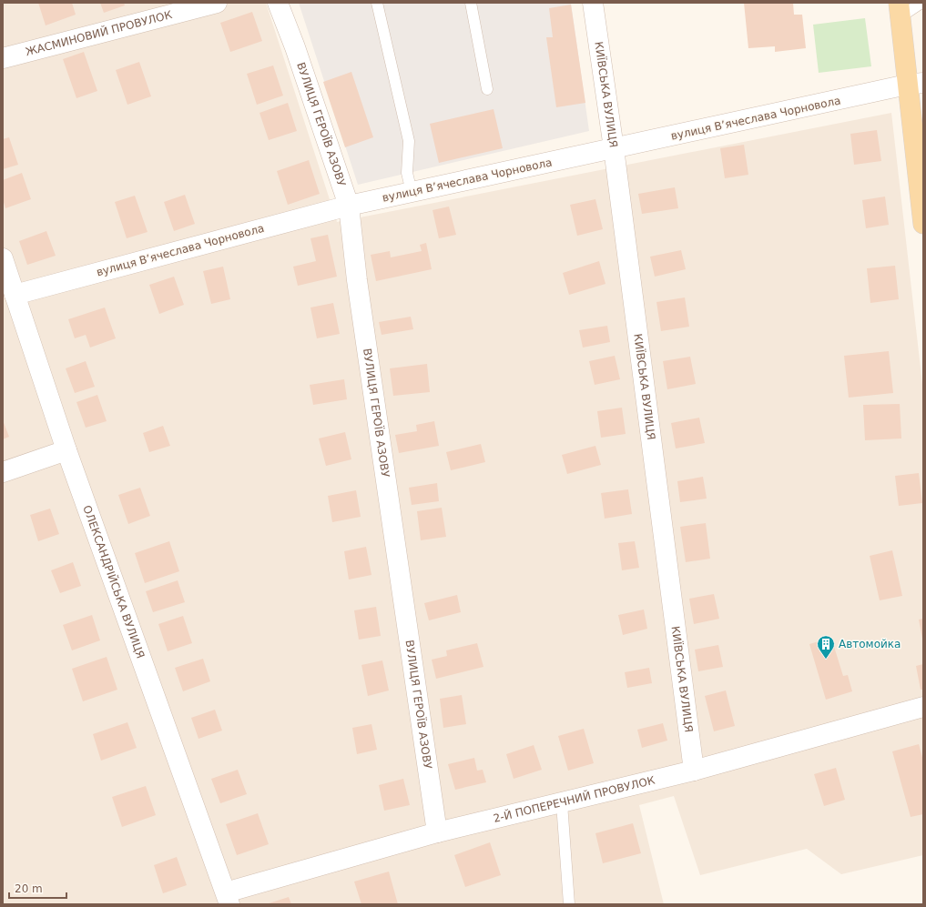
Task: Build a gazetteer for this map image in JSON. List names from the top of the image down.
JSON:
{
  "streets": {
    "street": [
      "ЖАСМИНОВИЙ ПРОВУЛОК",
      "КИЇВСЬКА ВУЛИЦЯ",
      "вулиця Вʼячеслава Чорновола",
      "ВУЛИЦЯ ГЕРОЇВ АЗОВУ",
      "ОЛЕКСАНДРІЙСЬКА ВУЛИЦЯ",
      "2-Й ПОПЕРЕЧНИЙ ПРОВУЛОК"
    ]
  },
  "crossings": [
    ["КИЇВСЬКА ВУЛИЦЯ", "вулиця Вʼячеслава Чорновола"],
    ["КИЇВСЬКА ВУЛИЦЯ", "2-Й ПОПЕРЕЧНИЙ ПРОВУЛОК"],
    ["вулиця Вʼячеслава Чорновола", "ВУЛИЦЯ ГЕРОЇВ АЗОВУ"],
    ["вулиця Вʼячеслава Чорновола", "ОЛЕКСАНДРІЙСЬКА ВУЛИЦЯ"],
    ["ВУЛИЦЯ ГЕРОЇВ АЗОВУ", "2-Й ПОПЕРЕЧНИЙ ПРОВУЛОК"],
    ["ОЛЕКСАНДРІЙСЬКА ВУЛИЦЯ", "2-Й ПОПЕРЕЧНИЙ ПРОВУЛОК"]
  ],
  "places": {
    "building": ["Автомойка"]
  },
  "scale_bar": "20 m"
}
